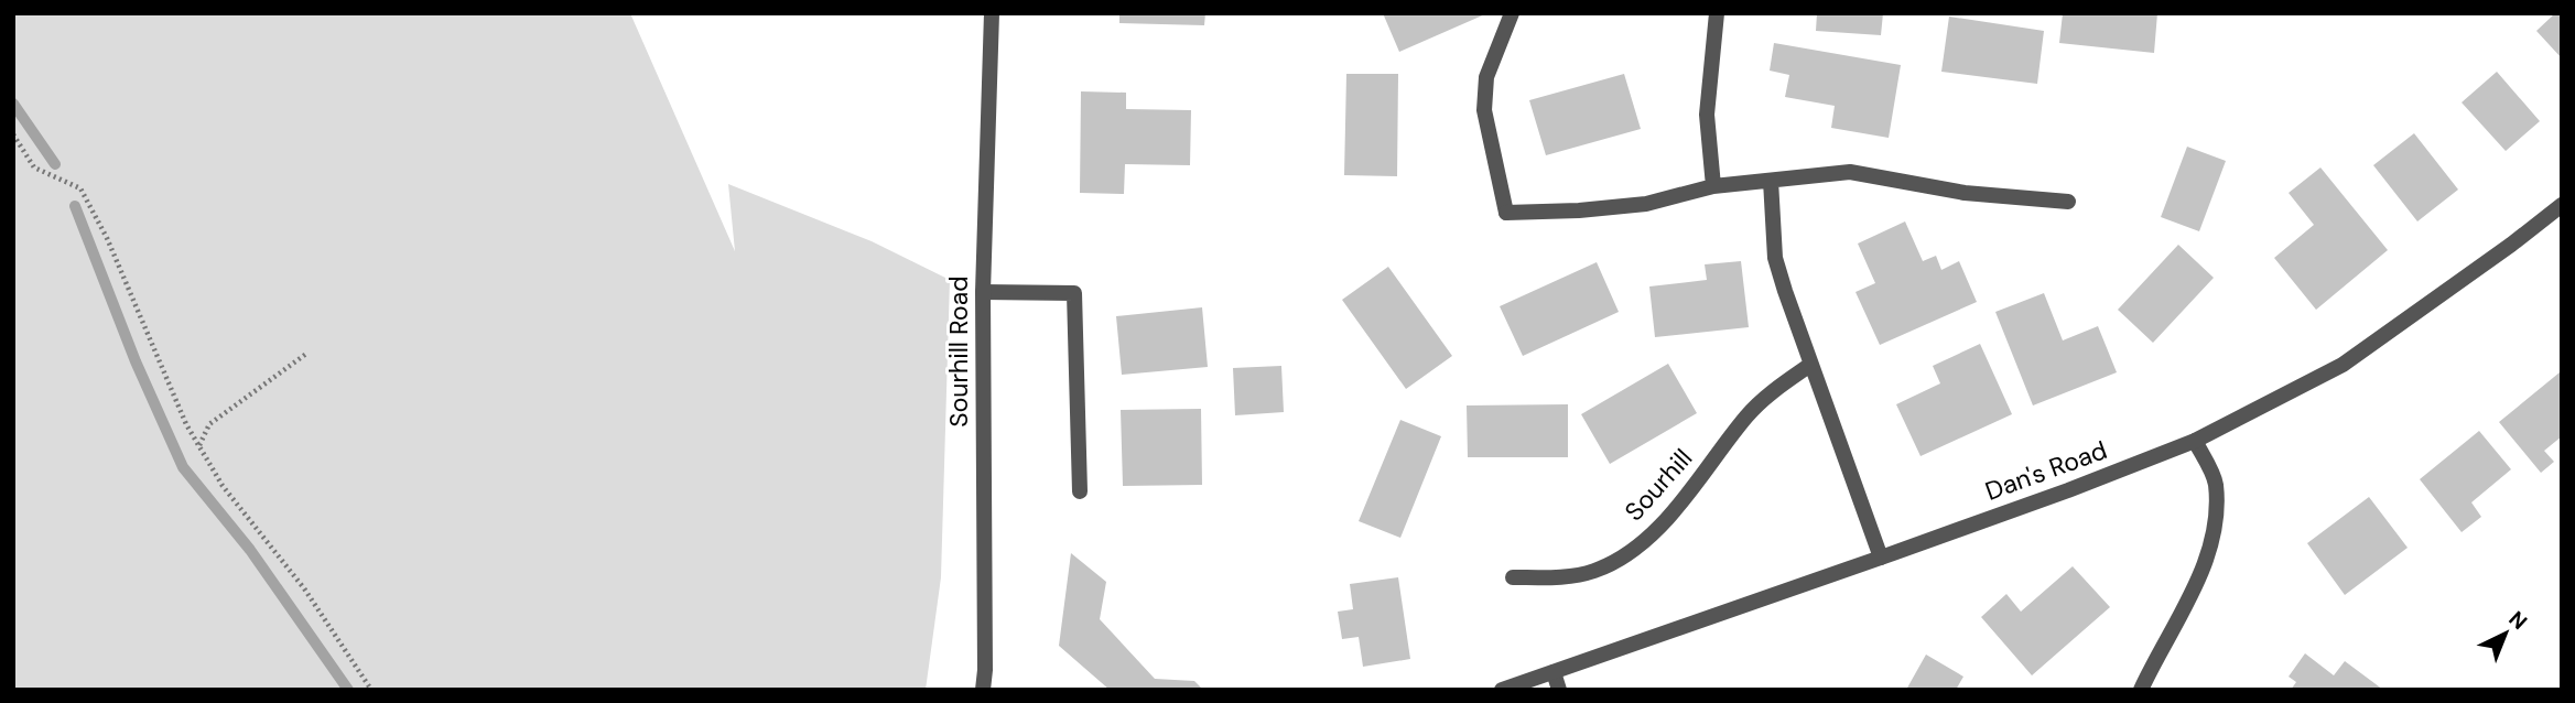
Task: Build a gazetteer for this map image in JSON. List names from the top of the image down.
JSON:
{
  "streets": {
    "street": ["Sourhill Road", "Dan's Road", "Sourhill"]
  },
  "north": "top right"
}
